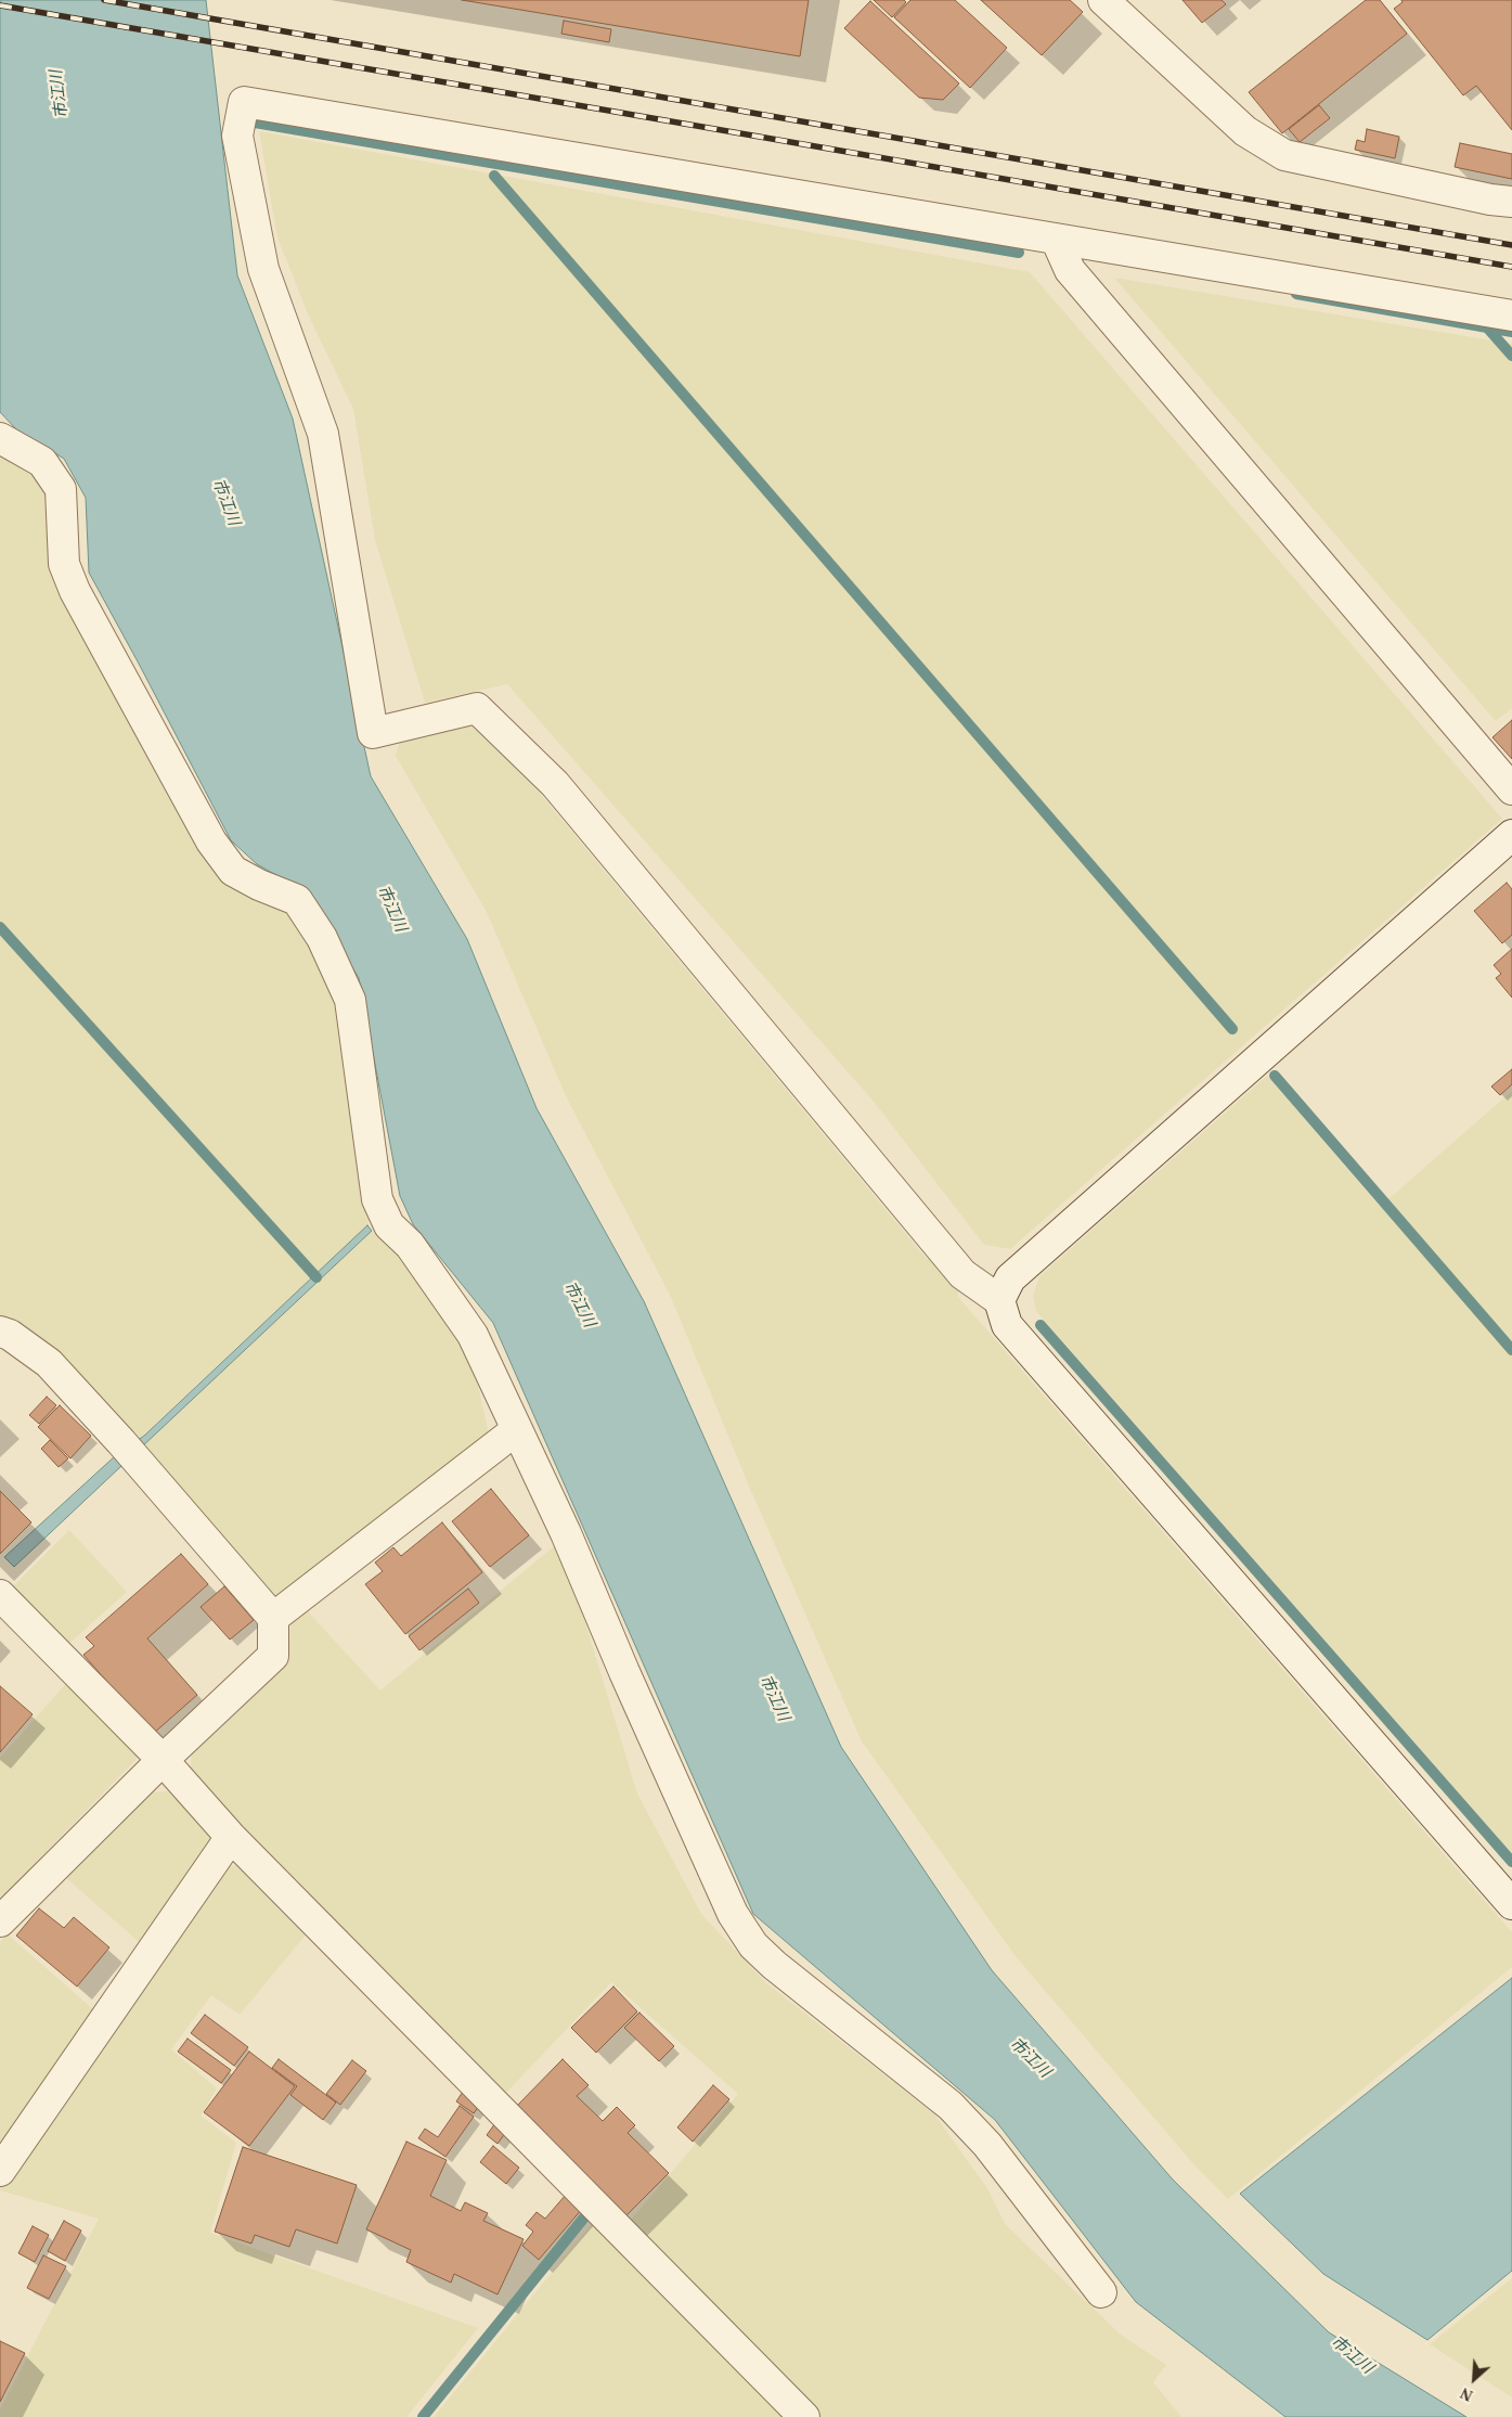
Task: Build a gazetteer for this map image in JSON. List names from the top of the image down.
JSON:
{
  "water": ["市江川"],
  "north": "bottom left"
}
